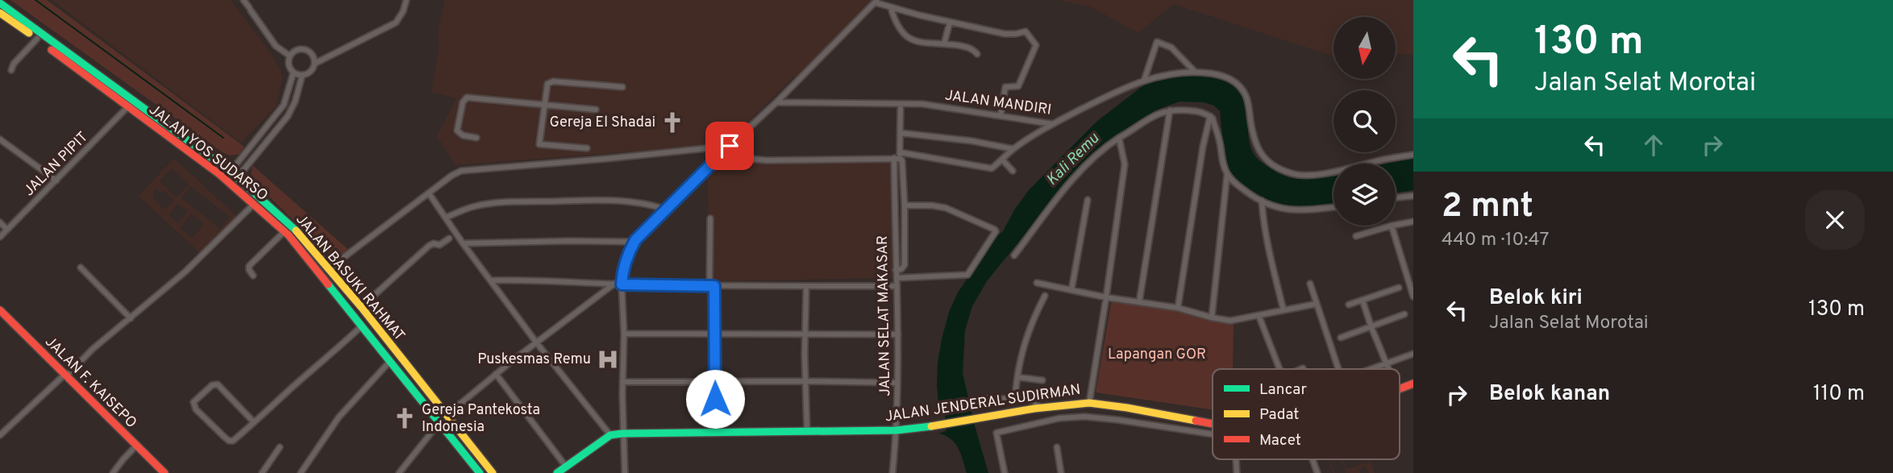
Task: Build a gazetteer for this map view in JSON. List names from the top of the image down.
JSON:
{
  "streets": {
    "main road": [
      "JALAN YOS SUDARSO",
      "JALAN BASUKI RAHMAT",
      "JALAN F. KAISEPO",
      "JALAN JENDERAL SUDIRMAN"
    ],
    "street": ["JALAN MANDIRI", "JALAN PIPIT", "JALAN SELAT MAKASAR"]
  },
  "crossings": [
    ["JALAN YOS SUDARSO", "JALAN PIPIT"],
    ["JALAN YOS SUDARSO", "JALAN BASUKI RAHMAT"],
    ["JALAN SELAT MAKASAR", "JALAN JENDERAL SUDIRMAN"]
  ],
  "water": ["Kali Remu"],
  "parks": ["Lapangan GOR"],
  "places": {
    "church": ["Gereja El Shadai", "Gereja Pantekosta Indonesia"],
    "hospital": ["Puskesmas Remu"]
  },
  "legend": ["Lancar", "Padat", "Macet"],
  "north": "bottom",
  "page": {
    "turn": ["130 m", "Jalan Selat Morotai"],
    "heading": ["2 mnt", "440 m · 10:47"],
    "list": [
      {
        "name": "Belok kiri",
        "note": "Jalan Selat Morotai",
        "value": "130 m"
      },
      {
        "name": "Belok kanan",
        "value": "110 m"
      }
    ]
  }
}
